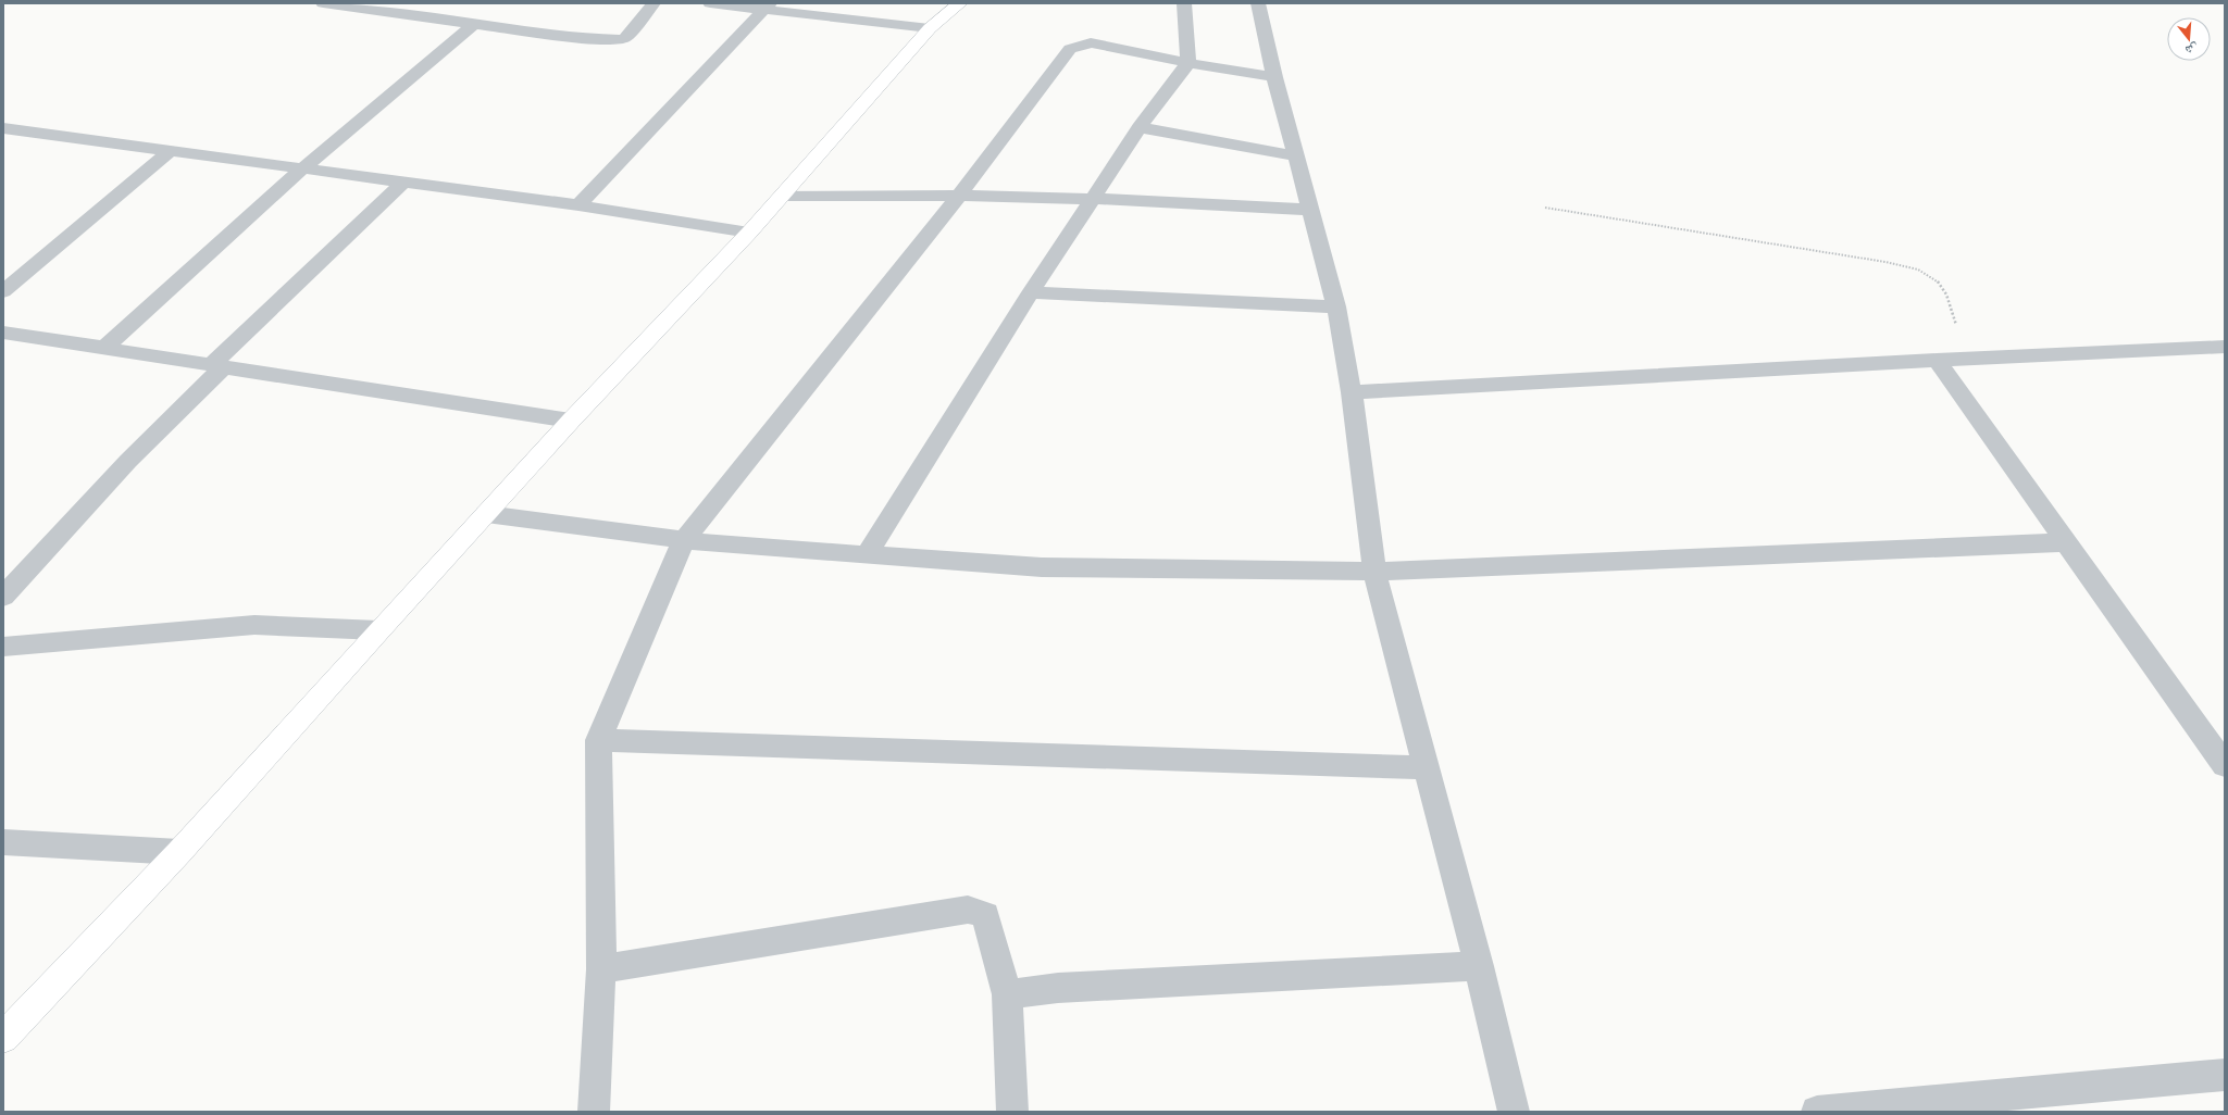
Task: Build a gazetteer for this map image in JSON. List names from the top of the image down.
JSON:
{
  "north": "bottom"
}
